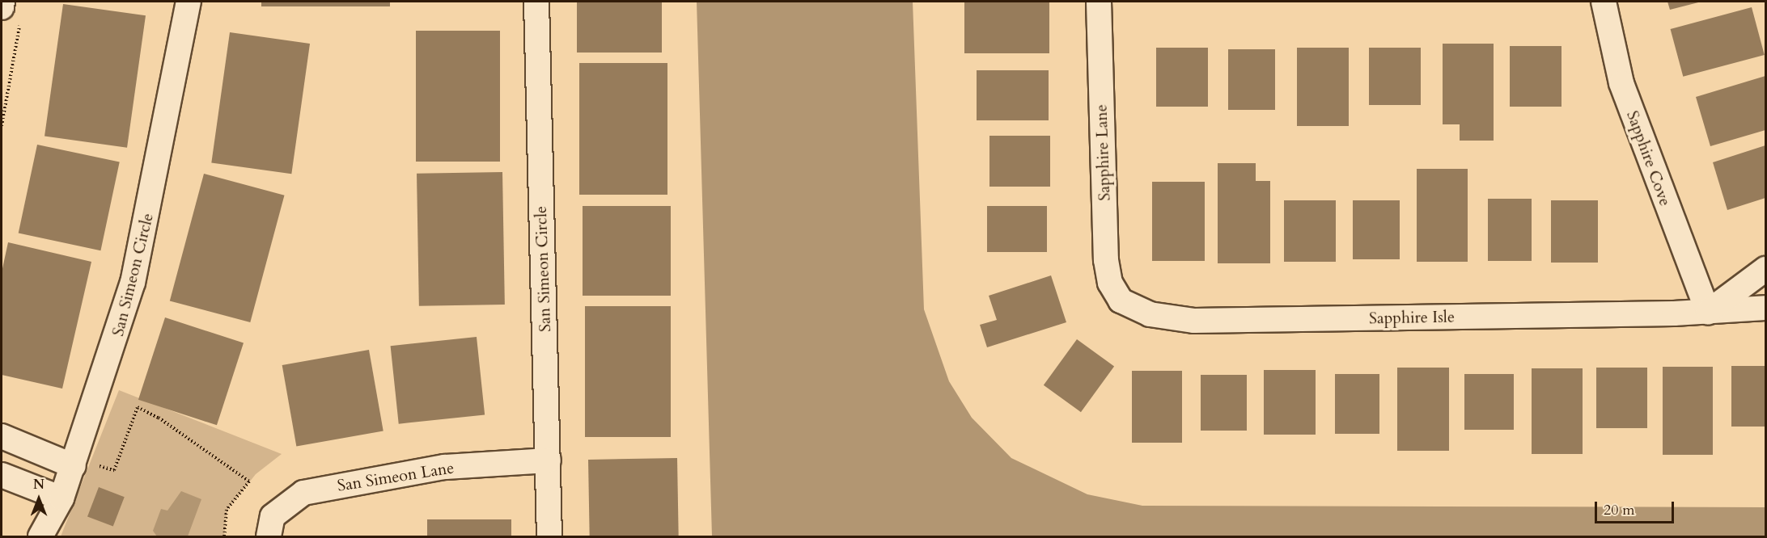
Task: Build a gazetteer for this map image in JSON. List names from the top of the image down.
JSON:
{
  "streets": {
    "street": [
      "Sapphire Lane",
      "Sapphire Cove",
      "San Simeon Circle",
      "Sapphire Isle",
      "San Simeon Lane"
    ]
  },
  "crossings": [
    ["Sapphire Lane", "Sapphire Isle"],
    ["Sapphire Cove", "Sapphire Isle"],
    ["San Simeon Circle", "San Simeon Lane"]
  ],
  "scale_bar": "20 m",
  "north": "top"
}
